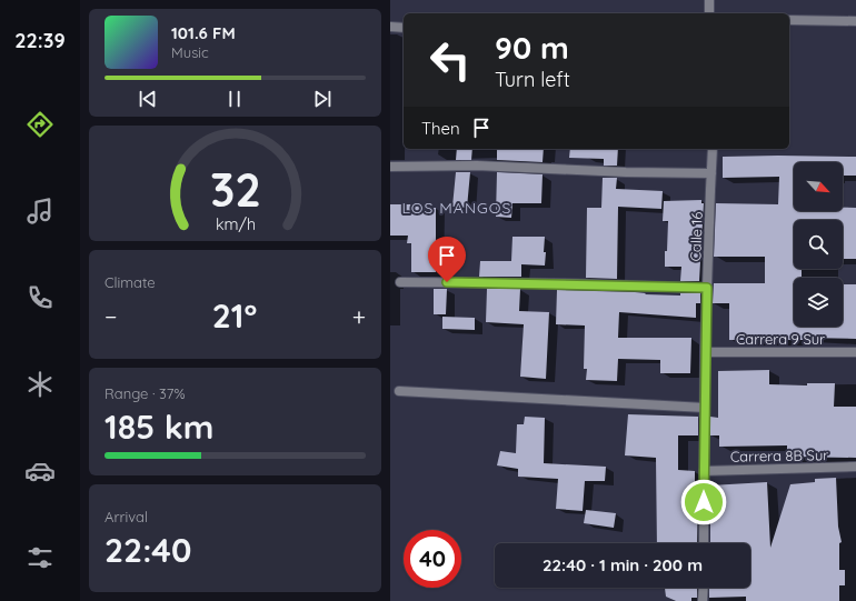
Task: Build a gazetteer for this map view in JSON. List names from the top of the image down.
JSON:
{
  "streets": {
    "street": ["Calle 16", "Carrera 9 Sur", "Carrera 8B Sur"]
  },
  "crossings": [
    ["Calle 16", "Carrera 9 Sur"],
    ["Calle 16", "Carrera 8B Sur"]
  ],
  "districts": ["LOS MANGOS"],
  "north": "bottom right",
  "page": {
    "tabs": "22:39",
    "turn": ["90 m", "Turn left"],
    "song": ["101.6 FM", "Music"],
    "then": "Then",
    "tile": [
      "Climate",
      ["Range · 37%", "185 km"],
      ["Arrival", "22:40"]
    ],
    "heat": ["−", "21°", "+"],
    "limit": "40",
    "trip": "22:40 · 1 min · 200 m",
    "gauge": ["32", "km/h"]
  }
}
